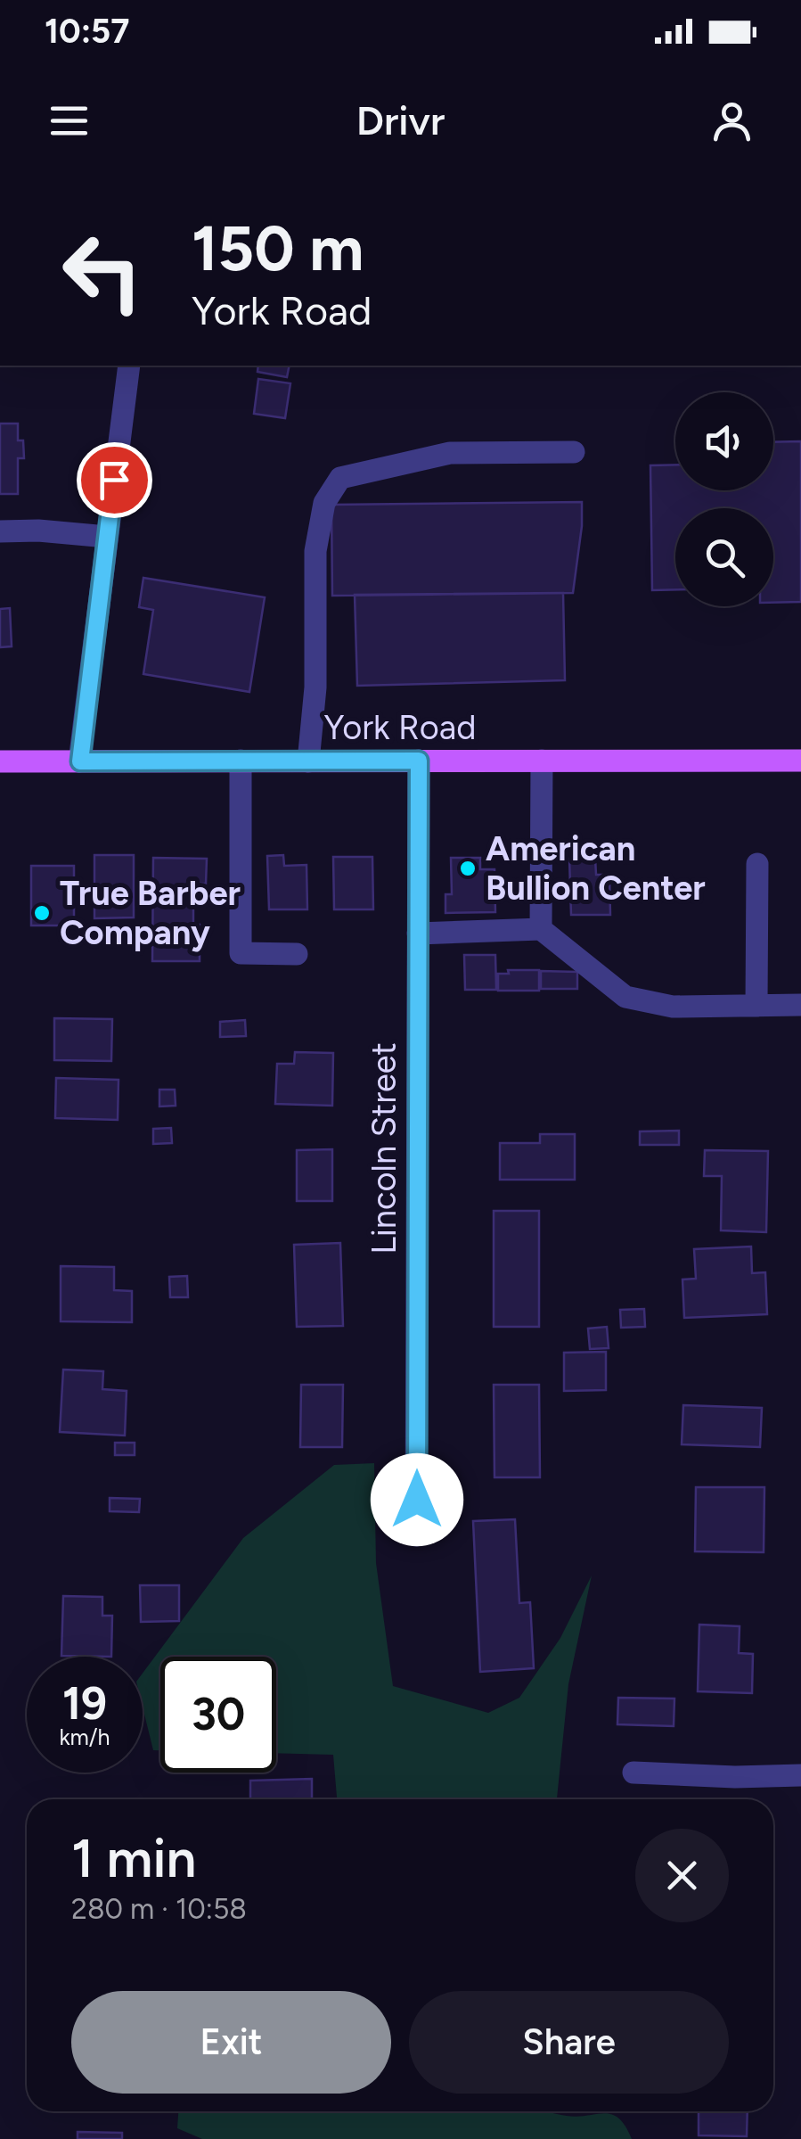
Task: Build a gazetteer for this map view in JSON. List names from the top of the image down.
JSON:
{
  "streets": {
    "main road": ["York Road"],
    "street": ["Lincoln Street"]
  },
  "crossings": [
    ["York Road", "Lincoln Street"]
  ],
  "places": ["American Bullion Center", "True Barber Company"],
  "page": {
    "status": "10:57",
    "header": "Drivr",
    "turn": ["150 m", "York Road"],
    "speed": "19 km/h",
    "limit": "30",
    "heading": ["1 min", "280 m · 10:58"],
    "buttons": ["Exit", "Share"]
  }
}
